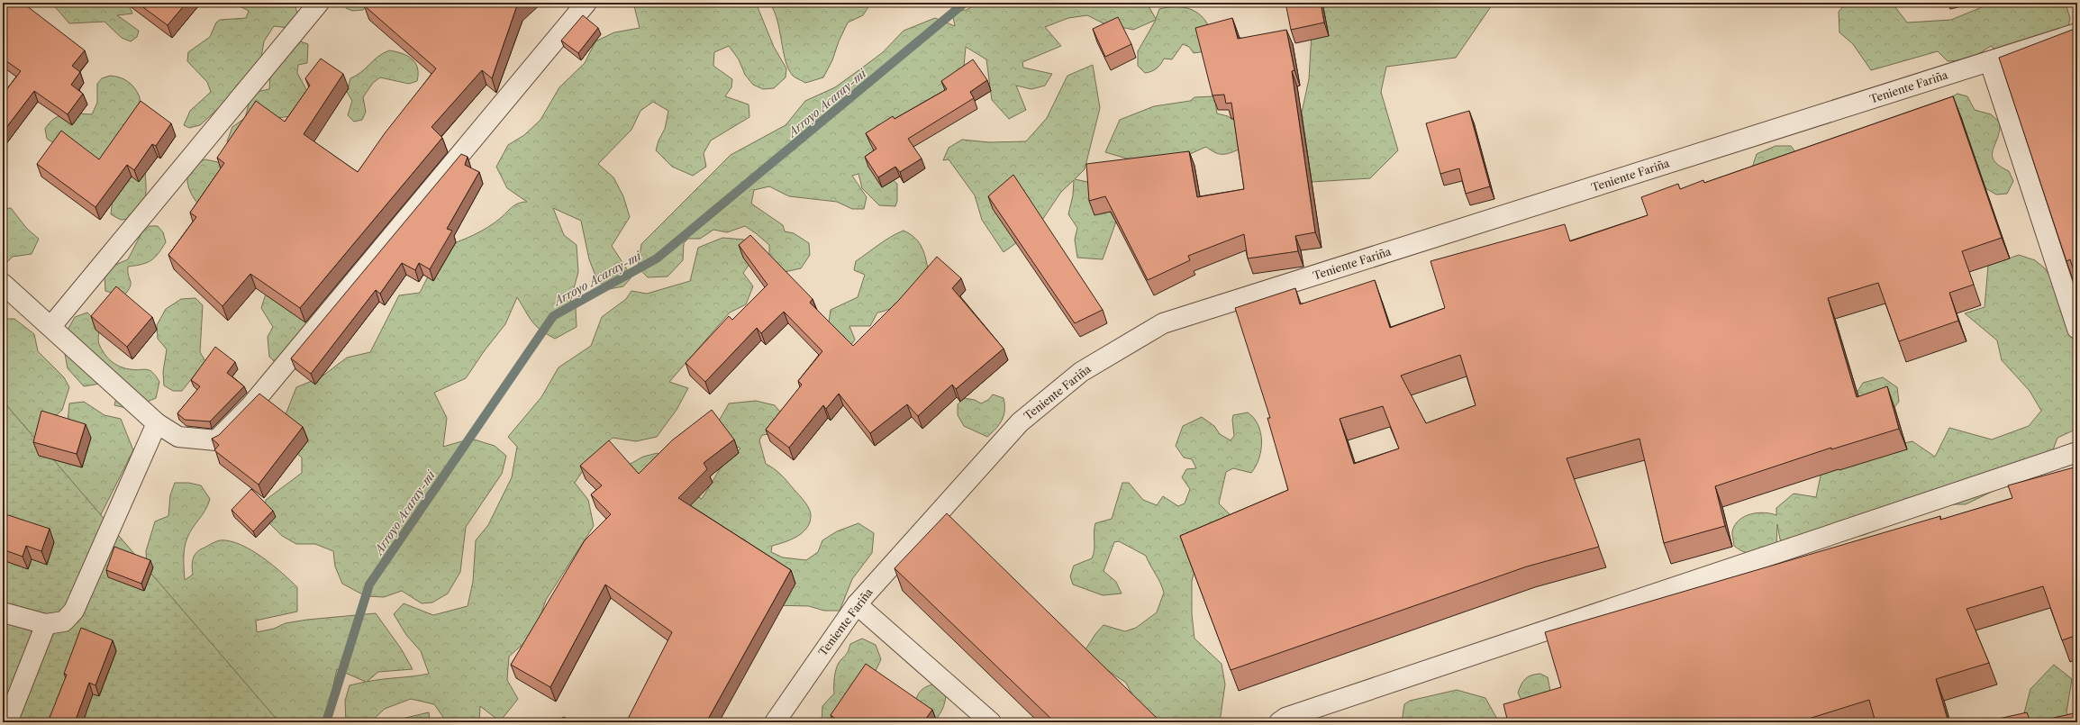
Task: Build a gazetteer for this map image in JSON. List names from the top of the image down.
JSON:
{
  "streets": {
    "street": ["Teniente Fariña"]
  },
  "water": ["Arroyo Acaray-mi"]
}
